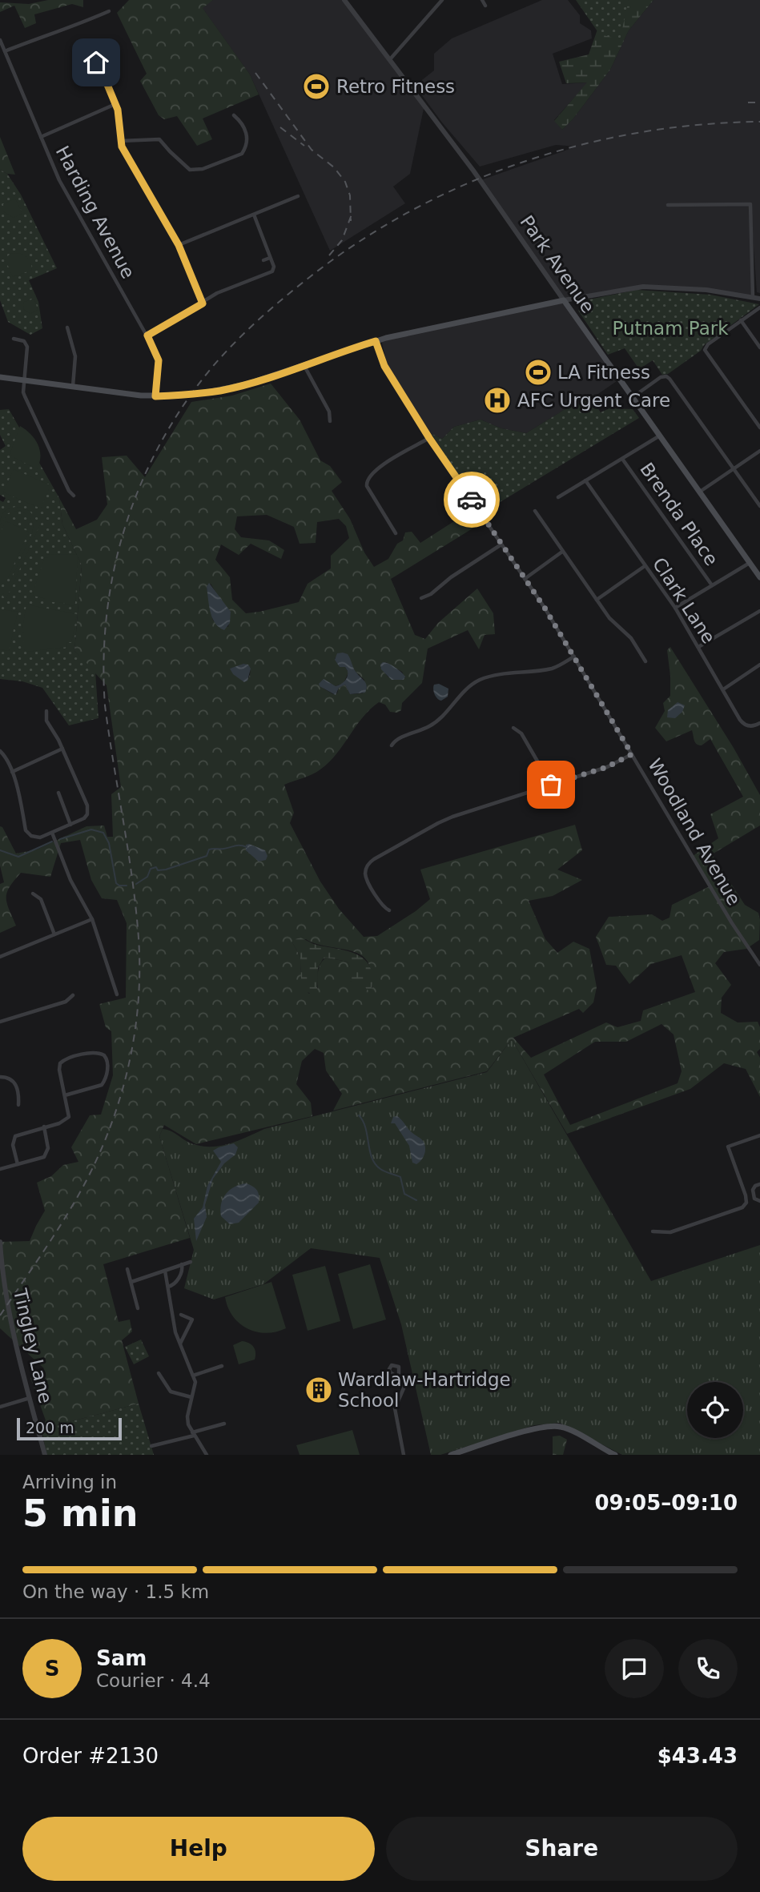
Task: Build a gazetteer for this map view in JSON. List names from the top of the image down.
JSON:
{
  "streets": {
    "main road": ["Park Avenue"],
    "street": [
      "Harding Avenue",
      "Brenda Place",
      "Clark Lane",
      "Woodland Avenue",
      "Tingley Lane"
    ]
  },
  "parks": ["Putnam Park"],
  "places": {
    "sports": ["Retro Fitness", "LA Fitness"],
    "hospital": ["AFC Urgent Care"],
    "building": ["Wardlaw-Hartridge School"]
  },
  "scale_bar": "200 m",
  "page": {
    "scale": "200 m",
    "heading": ["5 min", "Arriving in", "09:05–09:10"],
    "panel": [
      "Sam",
      "Courier · 4.4",
      "Order #2130",
      "$43.43"
    ],
    "bar": "On the way · 1.5 km",
    "round": "S",
    "buttons": ["Help", "Share"]
  }
}
